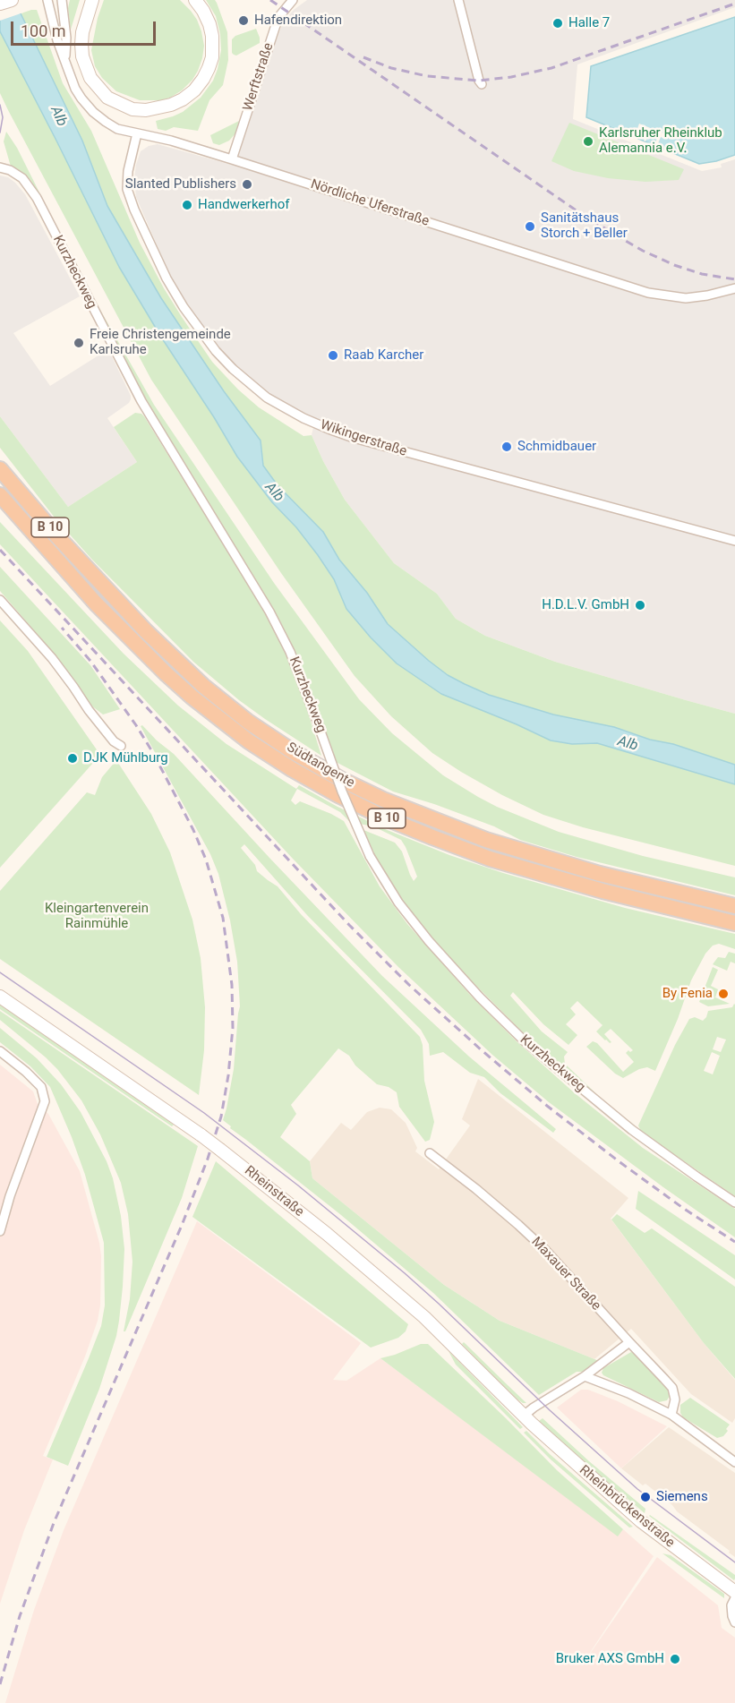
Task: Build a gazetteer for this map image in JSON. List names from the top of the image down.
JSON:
{
  "streets": {
    "highway": ["B 10", "Südtangente"],
    "main road": ["Rheinstraße", "Rheinbrückenstraße"],
    "street": [
      "Werftstraße",
      "Nördliche Uferstraße",
      "Kurzheckweg",
      "Wikingerstraße",
      "Maxauer Straße"
    ]
  },
  "crossings": [
    ["Werftstraße", "Nördliche Uferstraße"],
    ["Nördliche Uferstraße", "Wikingerstraße"],
    ["Rheinstraße", "Rheinbrückenstraße"]
  ],
  "water": ["Alb"],
  "parks": ["Kleingartenverein Rainmühle"],
  "places": [
    "Hafendirektion",
    "Halle 7",
    "Karlsruher Rheinklub Alemannia e.V.",
    "Slanted Publishers",
    "Handwerkerhof",
    "Sanitätshaus Storch + Beller",
    "Freie Christengemeinde Karlsruhe",
    "Raab Karcher",
    "Schmidbauer",
    "H.D.L.V. GmbH",
    "DJK Mühlburg",
    "By Fenia",
    "Siemens",
    "Bruker AXS GmbH"
  ],
  "scale_bar": "100 m"
}
